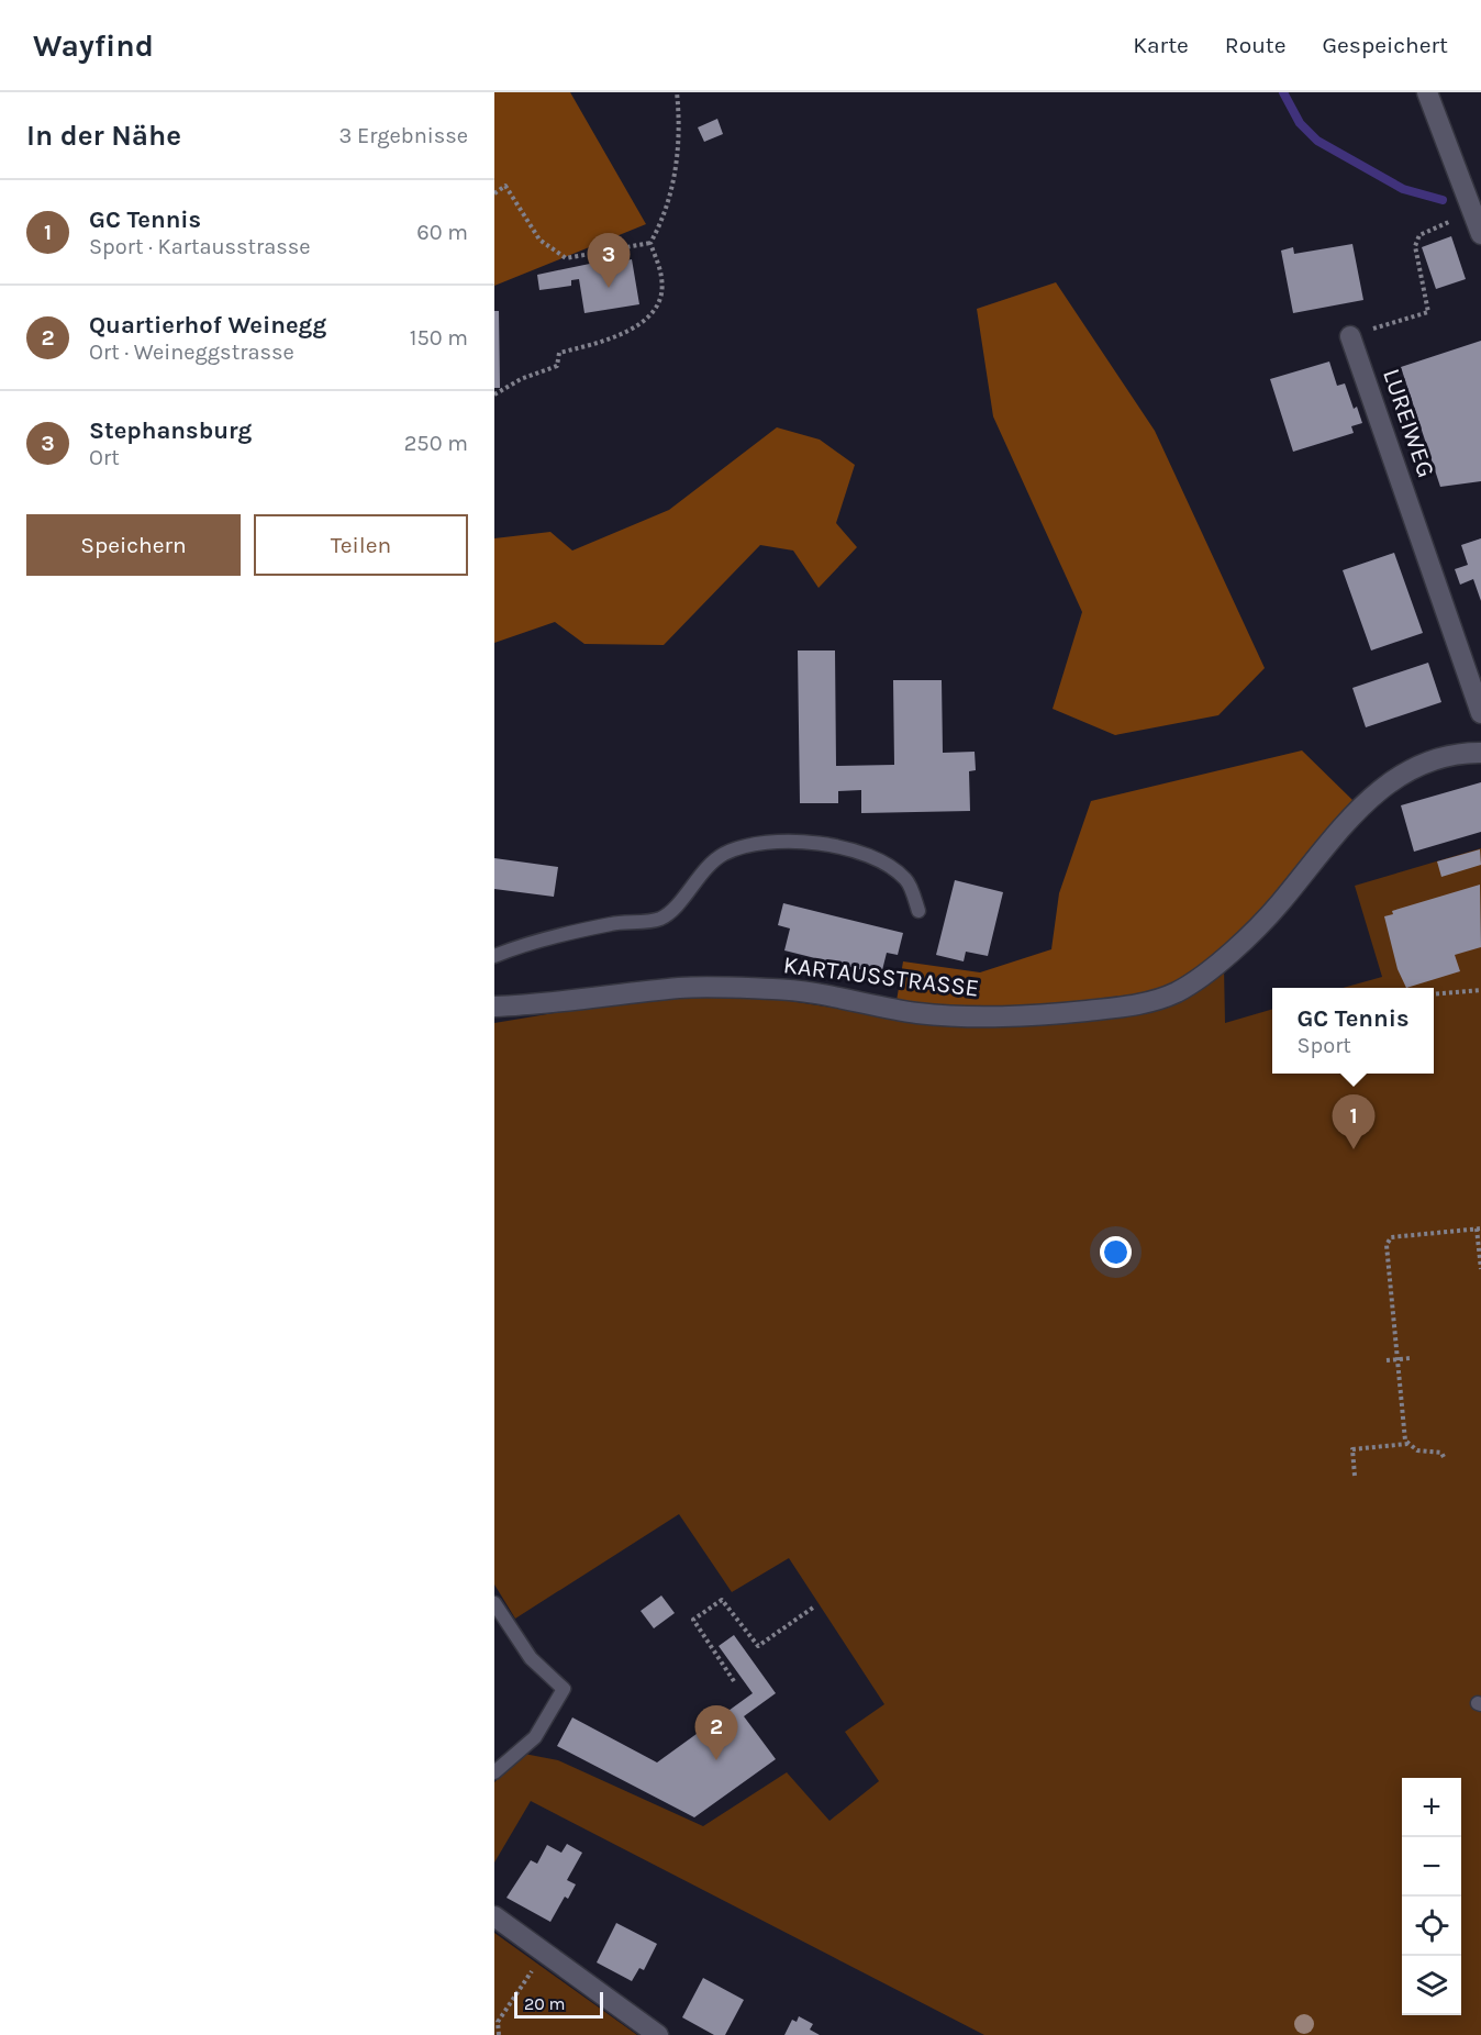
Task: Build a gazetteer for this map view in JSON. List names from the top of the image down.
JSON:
{
  "streets": {
    "street": ["LUREIWEG", "KARTAUSSTRASSE"]
  },
  "scale_bar": "20 m",
  "page": {
    "header": "Wayfind",
    "nav": ["Karte", "Route", "Gespeichert"],
    "heading": ["In der Nähe", "3 Ergebnisse"],
    "list": [
      {
        "mark": "1",
        "name": "GC Tennis",
        "note": "Sport · Kartausstrasse",
        "value": "60 m"
      },
      {
        "mark": "2",
        "name": "Quartierhof Weinegg",
        "note": "Ort · Weineggstrasse",
        "value": "150 m"
      },
      {
        "mark": "3",
        "name": "Stephansburg",
        "note": "Ort",
        "value": "250 m"
      }
    ],
    "pins": ["3", "1", "2"],
    "buttons": ["Speichern", "Teilen"],
    "popup": ["GC Tennis", "Sport"],
    "map_buttons": ["+", "−"],
    "scale": "20 m"
  }
}
